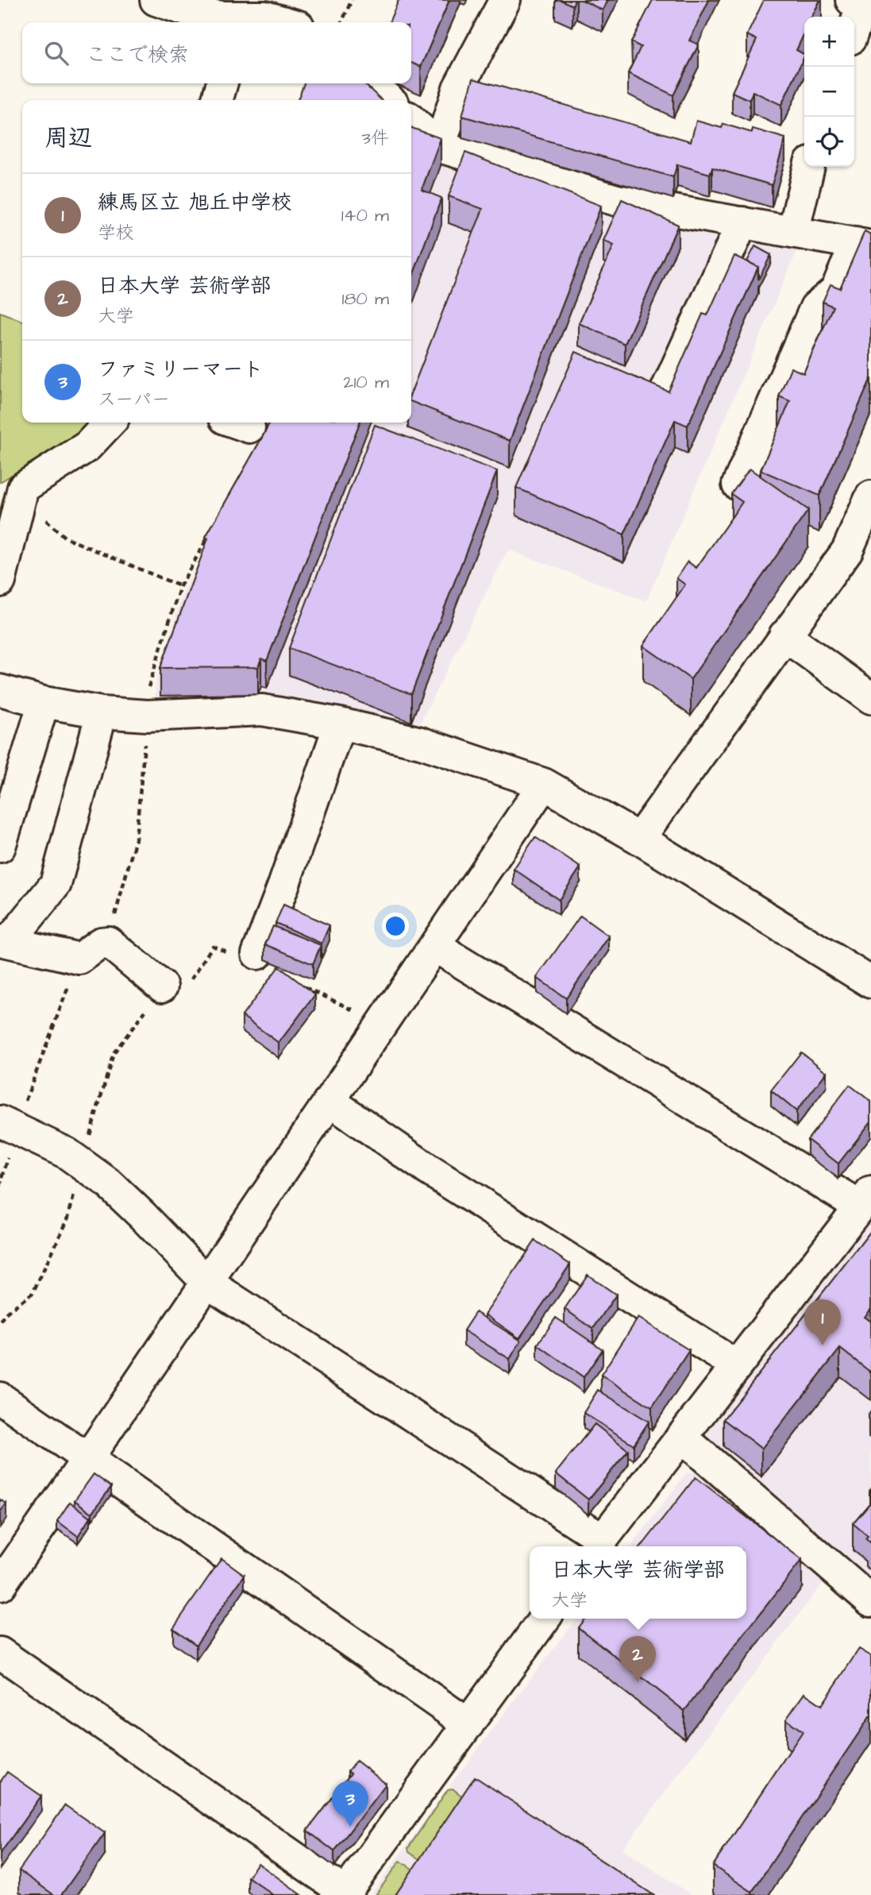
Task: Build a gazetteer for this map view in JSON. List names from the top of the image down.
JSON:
{
  "page": {
    "map_buttons": ["+", "−"],
    "search": "ここで検索",
    "heading": ["周辺", "3件"],
    "list": [
      {
        "mark": "1",
        "name": "練馬区立 旭丘中学校",
        "note": "学校",
        "value": "140 m"
      },
      {
        "mark": "2",
        "name": "日本大学 芸術学部",
        "note": "大学",
        "value": "180 m"
      },
      {
        "mark": "3",
        "name": "ファミリーマート",
        "note": "スーパー",
        "value": "210 m"
      }
    ],
    "pins": ["1", "2", "3"],
    "popup": ["日本大学 芸術学部", "大学"]
  }
}
